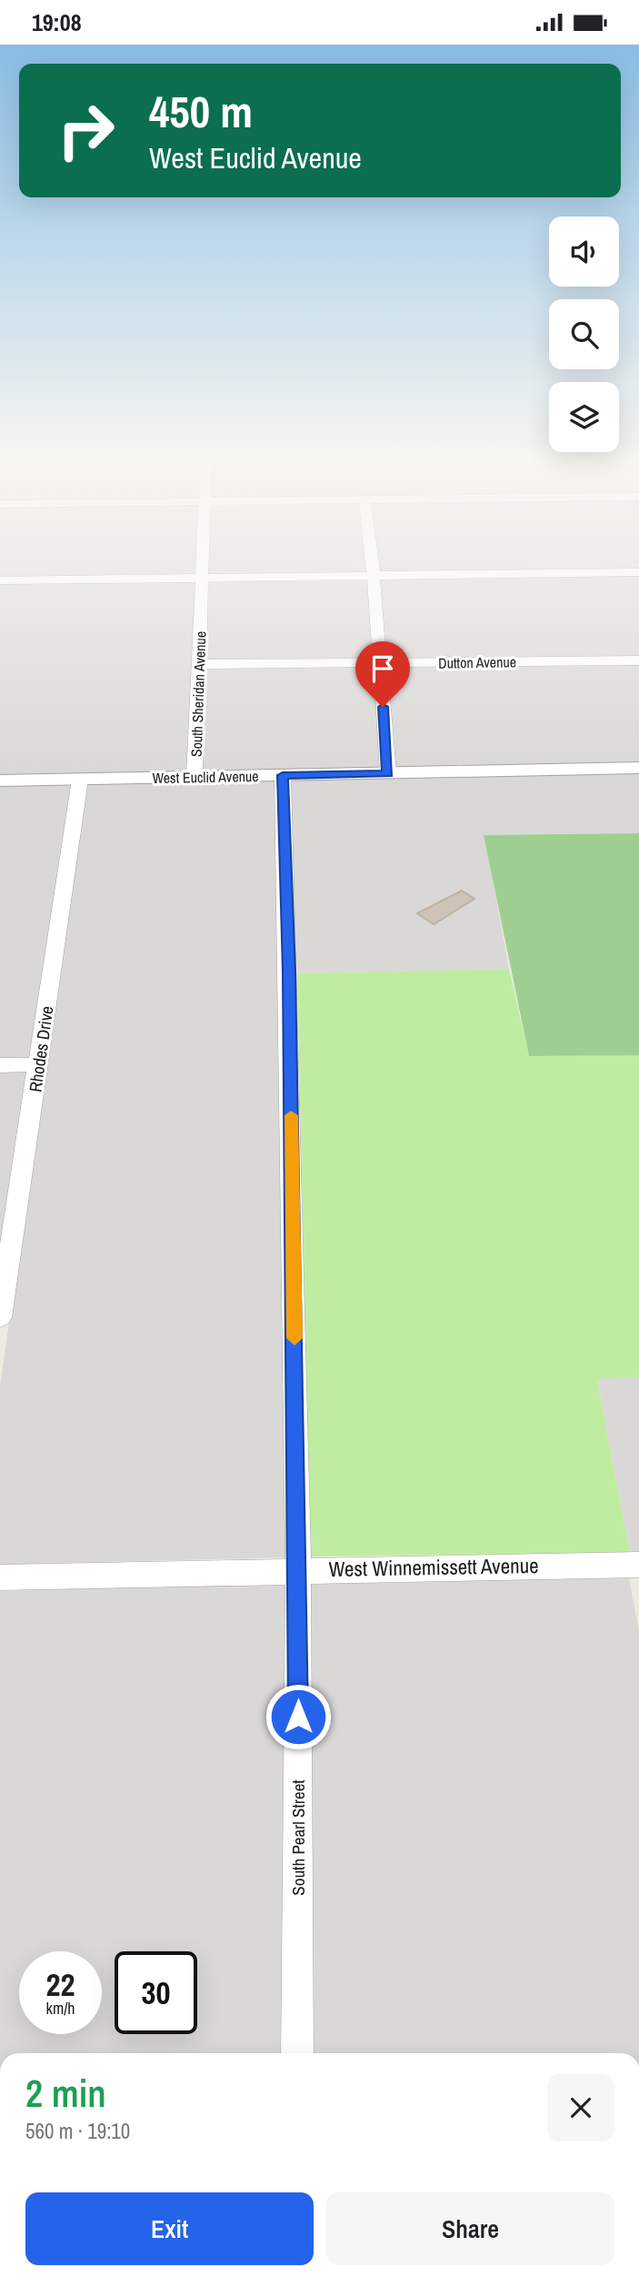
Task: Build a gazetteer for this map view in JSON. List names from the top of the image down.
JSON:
{
  "streets": {
    "street": [
      "Dutton Avenue",
      "South Sheridan Avenue",
      "West Euclid Avenue",
      "Rhodes Drive",
      "West Winnemissett Avenue",
      "South Pearl Street"
    ]
  },
  "crossings": [
    ["Dutton Avenue", "South Sheridan Avenue"],
    ["South Sheridan Avenue", "West Euclid Avenue"],
    ["West Euclid Avenue", "Rhodes Drive"],
    ["West Euclid Avenue", "South Pearl Street"],
    ["West Winnemissett Avenue", "South Pearl Street"]
  ],
  "page": {
    "status": "19:08",
    "turn": ["450 m", "West Euclid Avenue"],
    "speed": "22 km/h",
    "limit": "30",
    "heading": ["2 min", "560 m · 19:10"],
    "buttons": ["Exit", "Share"]
  }
}
